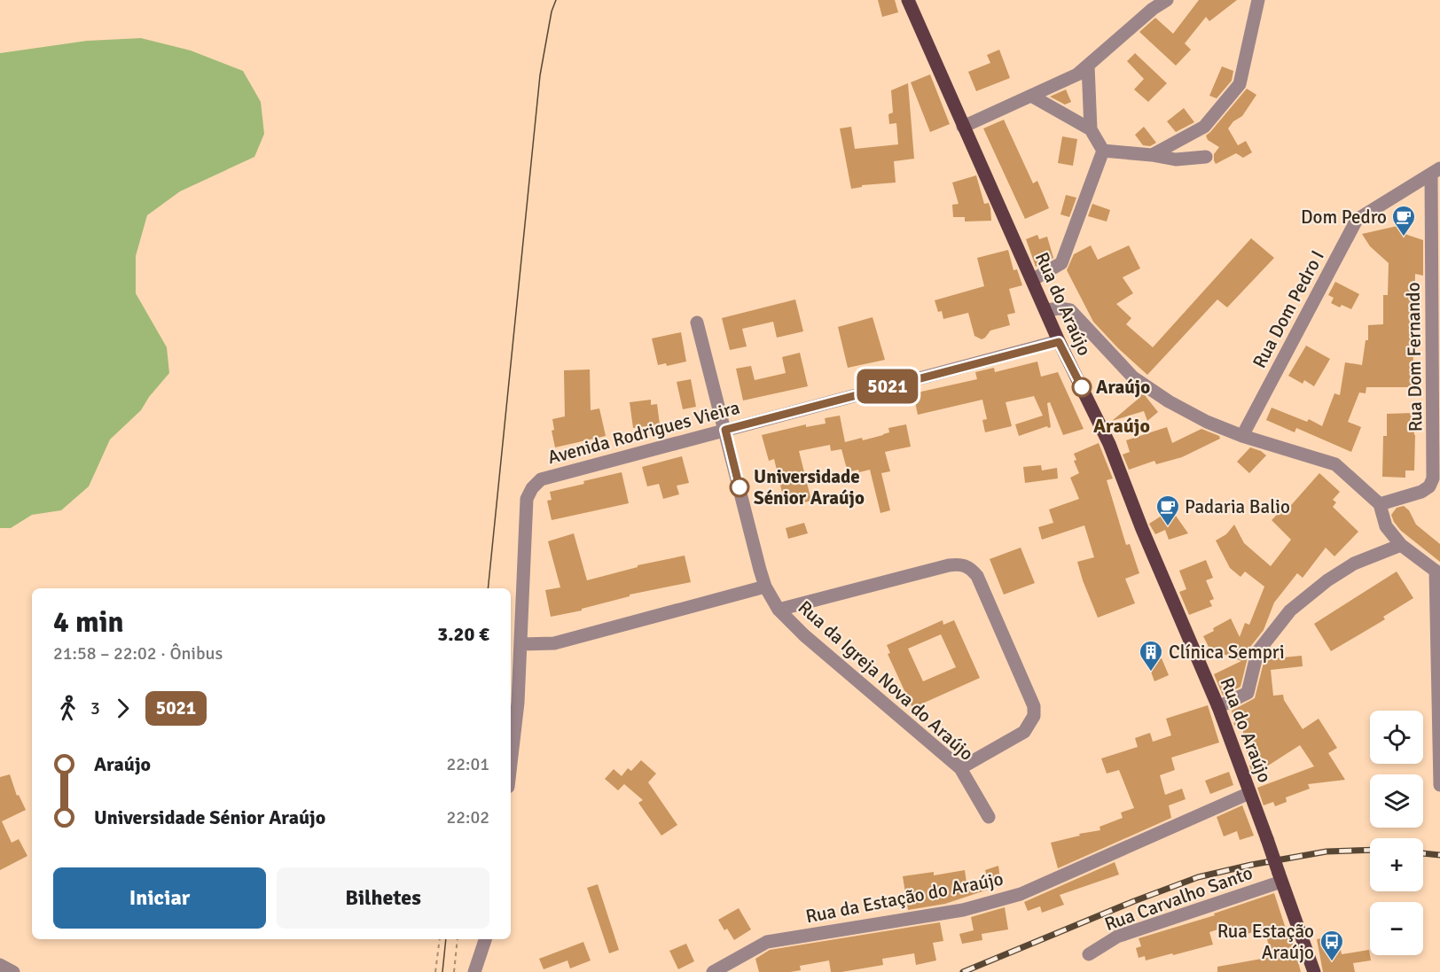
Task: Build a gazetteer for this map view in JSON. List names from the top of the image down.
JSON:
{
  "streets": {
    "main road": ["Rua do Araújo"],
    "street": [
      "Rua Dom Pedro I",
      "Rua Dom Fernando",
      "Avenida Rodrigues Vieira",
      "Rua da Igreja Nova do Araújo",
      "Rua da Estação do Araújo",
      "Rua Carvalho Santo"
    ]
  },
  "crossings": [
    ["Rua do Araújo", "Avenida Rodrigues Vieira"],
    ["Rua do Araújo", "Rua da Estação do Araújo"],
    ["Rua do Araújo", "Rua Carvalho Santo"],
    ["Rua Dom Pedro I", "Rua Dom Fernando"],
    ["Avenida Rodrigues Vieira", "Rua da Igreja Nova do Araújo"]
  ],
  "districts": ["Araújo"],
  "places": {
    "cafe": ["Dom Pedro", "Padaria Balio"],
    "other": ["Araújo", "Universidade Sénior Araújo"],
    "building": ["Clínica Sempri"],
    "bus stop": ["Rua Estação Araújo"]
  },
  "lines": ["bus line 5021"],
  "page": {
    "on_map": "5021",
    "heading": ["4 min", "21:58 – 22:02 · Ônibus", "3.20 €"],
    "legs": ["3", "5021"],
    "map_buttons": ["+", "−"],
    "list": [
      {
        "name": "Araújo",
        "value": "22:01"
      },
      {
        "name": "Universidade Sénior Araújo",
        "value": "22:02"
      }
    ],
    "buttons": ["Iniciar", "Bilhetes"]
  }
}
